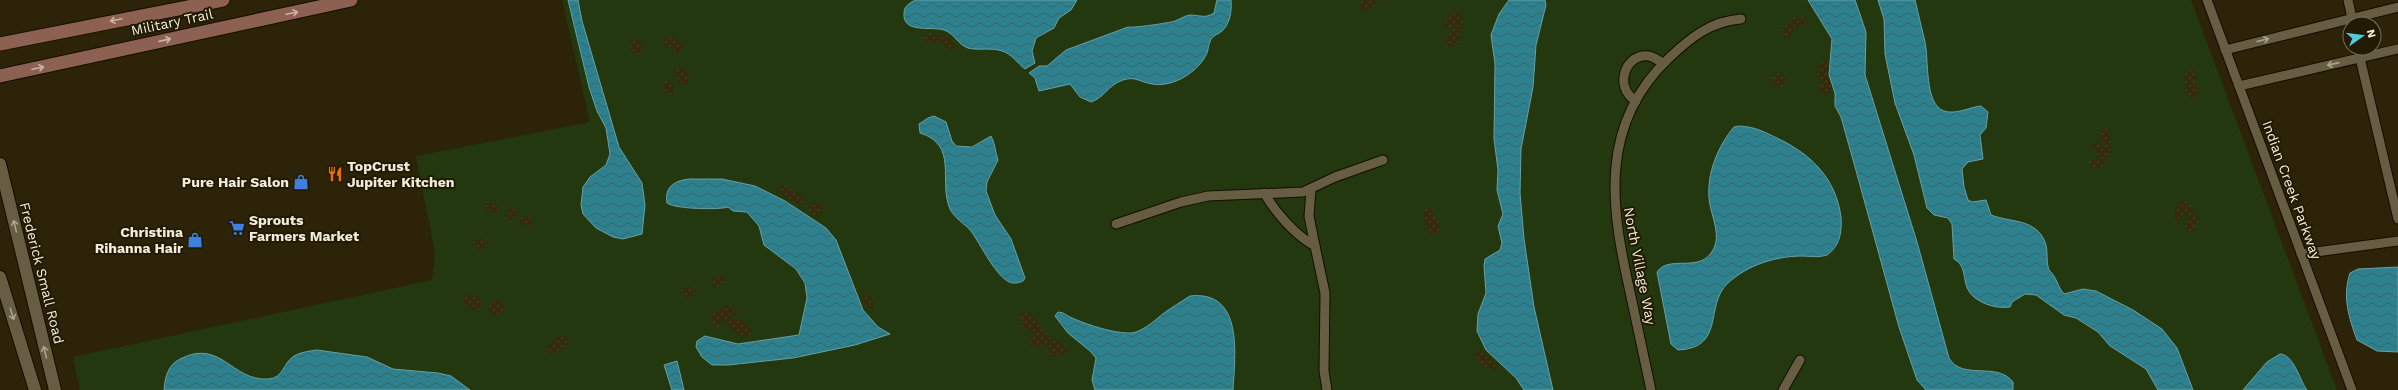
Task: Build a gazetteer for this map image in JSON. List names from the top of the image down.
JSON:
{
  "streets": {
    "main road": ["Military Trail"],
    "street": ["Indian Creek Parkway", "North Village Way", "Frederick Small Road"]
  },
  "places": {
    "restaurant": ["TopCrust Jupiter Kitchen"],
    "shop": ["Pure Hair Salon", "Christina Rihanna Hair"],
    "supermarket": ["Sprouts Farmers Market"]
  },
  "north": "right"
}
